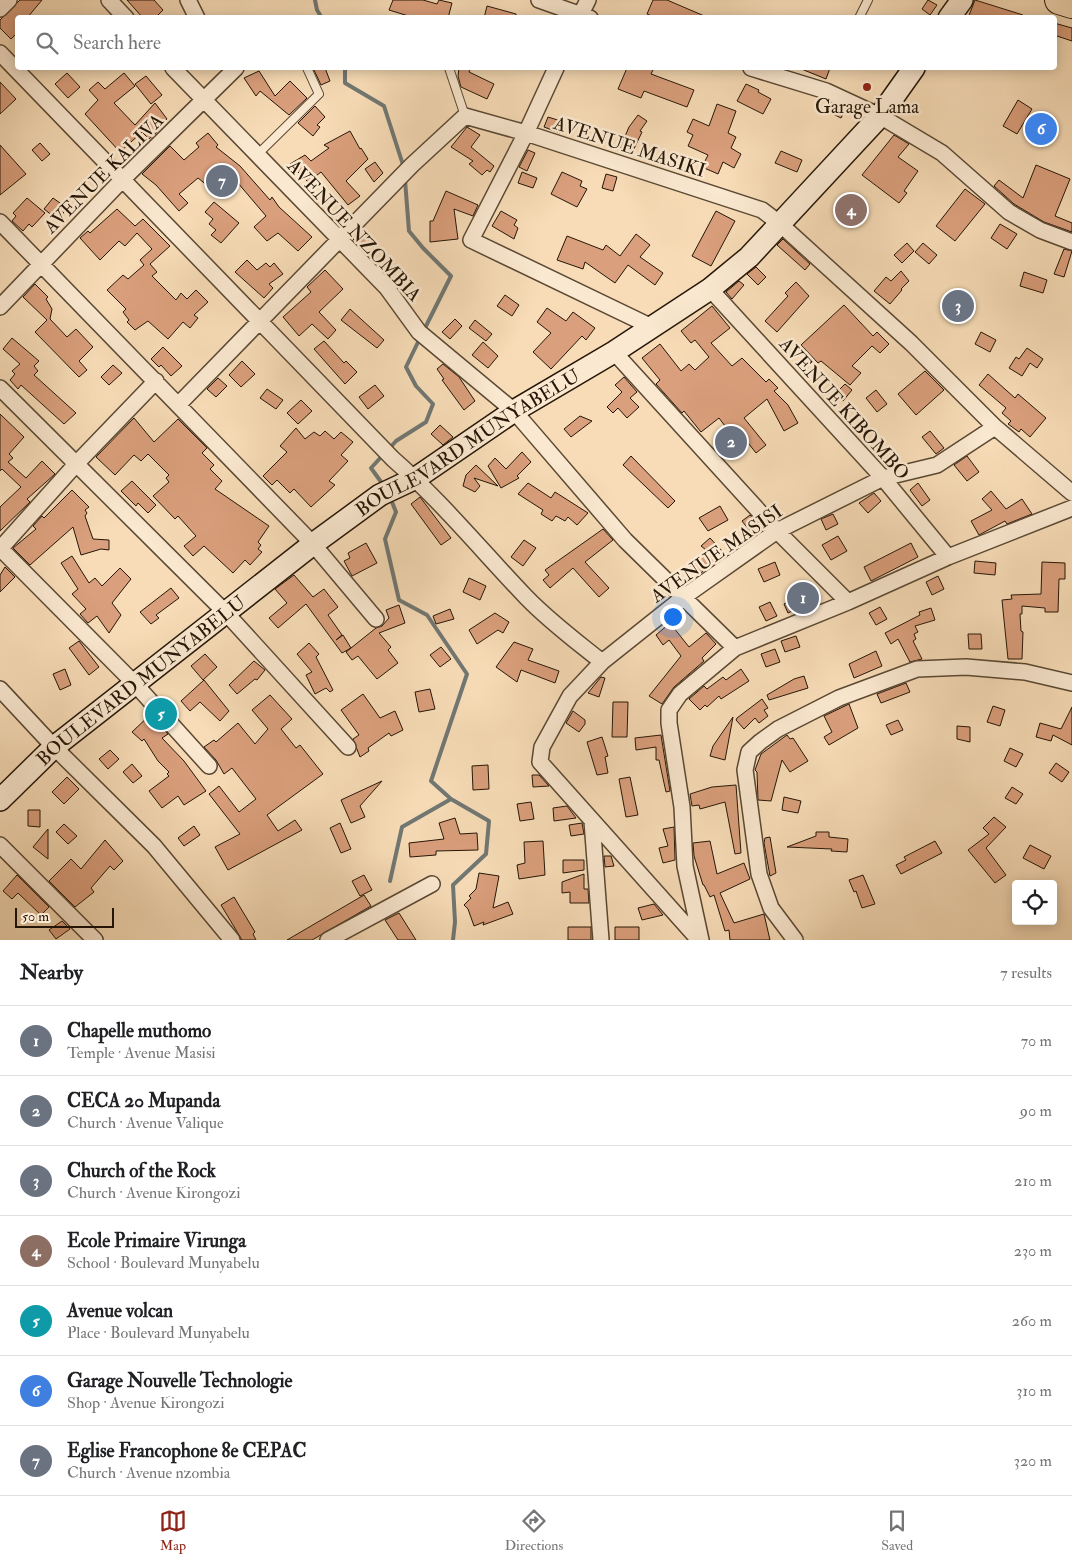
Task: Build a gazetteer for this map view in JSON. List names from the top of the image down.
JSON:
{
  "streets": {
    "street": [
      "AVENUE MASIKI",
      "AVENUE KALIVA",
      "AVENUE NZOMBIA",
      "AVENUE KIBOMBO",
      "BOULEVARD MUNYABELU",
      "AVENUE MASISI"
    ]
  },
  "crossings": [
    ["AVENUE MASIKI", "BOULEVARD MUNYABELU"],
    ["AVENUE MASIKI", "AVENUE MASISI"],
    ["AVENUE KALIVA", "AVENUE NZOMBIA"],
    ["AVENUE NZOMBIA", "BOULEVARD MUNYABELU"],
    ["AVENUE NZOMBIA", "AVENUE MASISI"],
    ["AVENUE KIBOMBO", "BOULEVARD MUNYABELU"],
    ["AVENUE KIBOMBO", "AVENUE MASISI"]
  ],
  "places": ["Garage Lama"],
  "scale_bar": "50 m",
  "page": {
    "search": "Search here",
    "pins": [
      "6",
      "7",
      "4",
      "3",
      "2",
      "1",
      "5"
    ],
    "scale": "50 m",
    "heading": ["Nearby", "7 results"],
    "list": [
      {
        "mark": "1",
        "name": "Chapelle muthomo",
        "note": "Temple · Avenue Masisi",
        "value": "70 m"
      },
      {
        "mark": "2",
        "name": "CECA 20 Mupanda",
        "note": "Church · Avenue Valique",
        "value": "90 m"
      },
      {
        "mark": "3",
        "name": "Church of the Rock",
        "note": "Church · Avenue Kirongozi",
        "value": "210 m"
      },
      {
        "mark": "4",
        "name": "Ecole Primaire Virunga",
        "note": "School · Boulevard Munyabelu",
        "value": "230 m"
      },
      {
        "mark": "5",
        "name": "Avenue volcan",
        "note": "Place · Boulevard Munyabelu",
        "value": "260 m"
      },
      {
        "mark": "6",
        "name": "Garage Nouvelle Technologie",
        "note": "Shop · Avenue Kirongozi",
        "value": "310 m"
      },
      {
        "mark": "7",
        "name": "Eglise Francophone 8e CEPAC",
        "note": "Church · Avenue nzombia",
        "value": "320 m"
      }
    ],
    "nav": ["Map", "Directions", "Saved"]
  }
}
